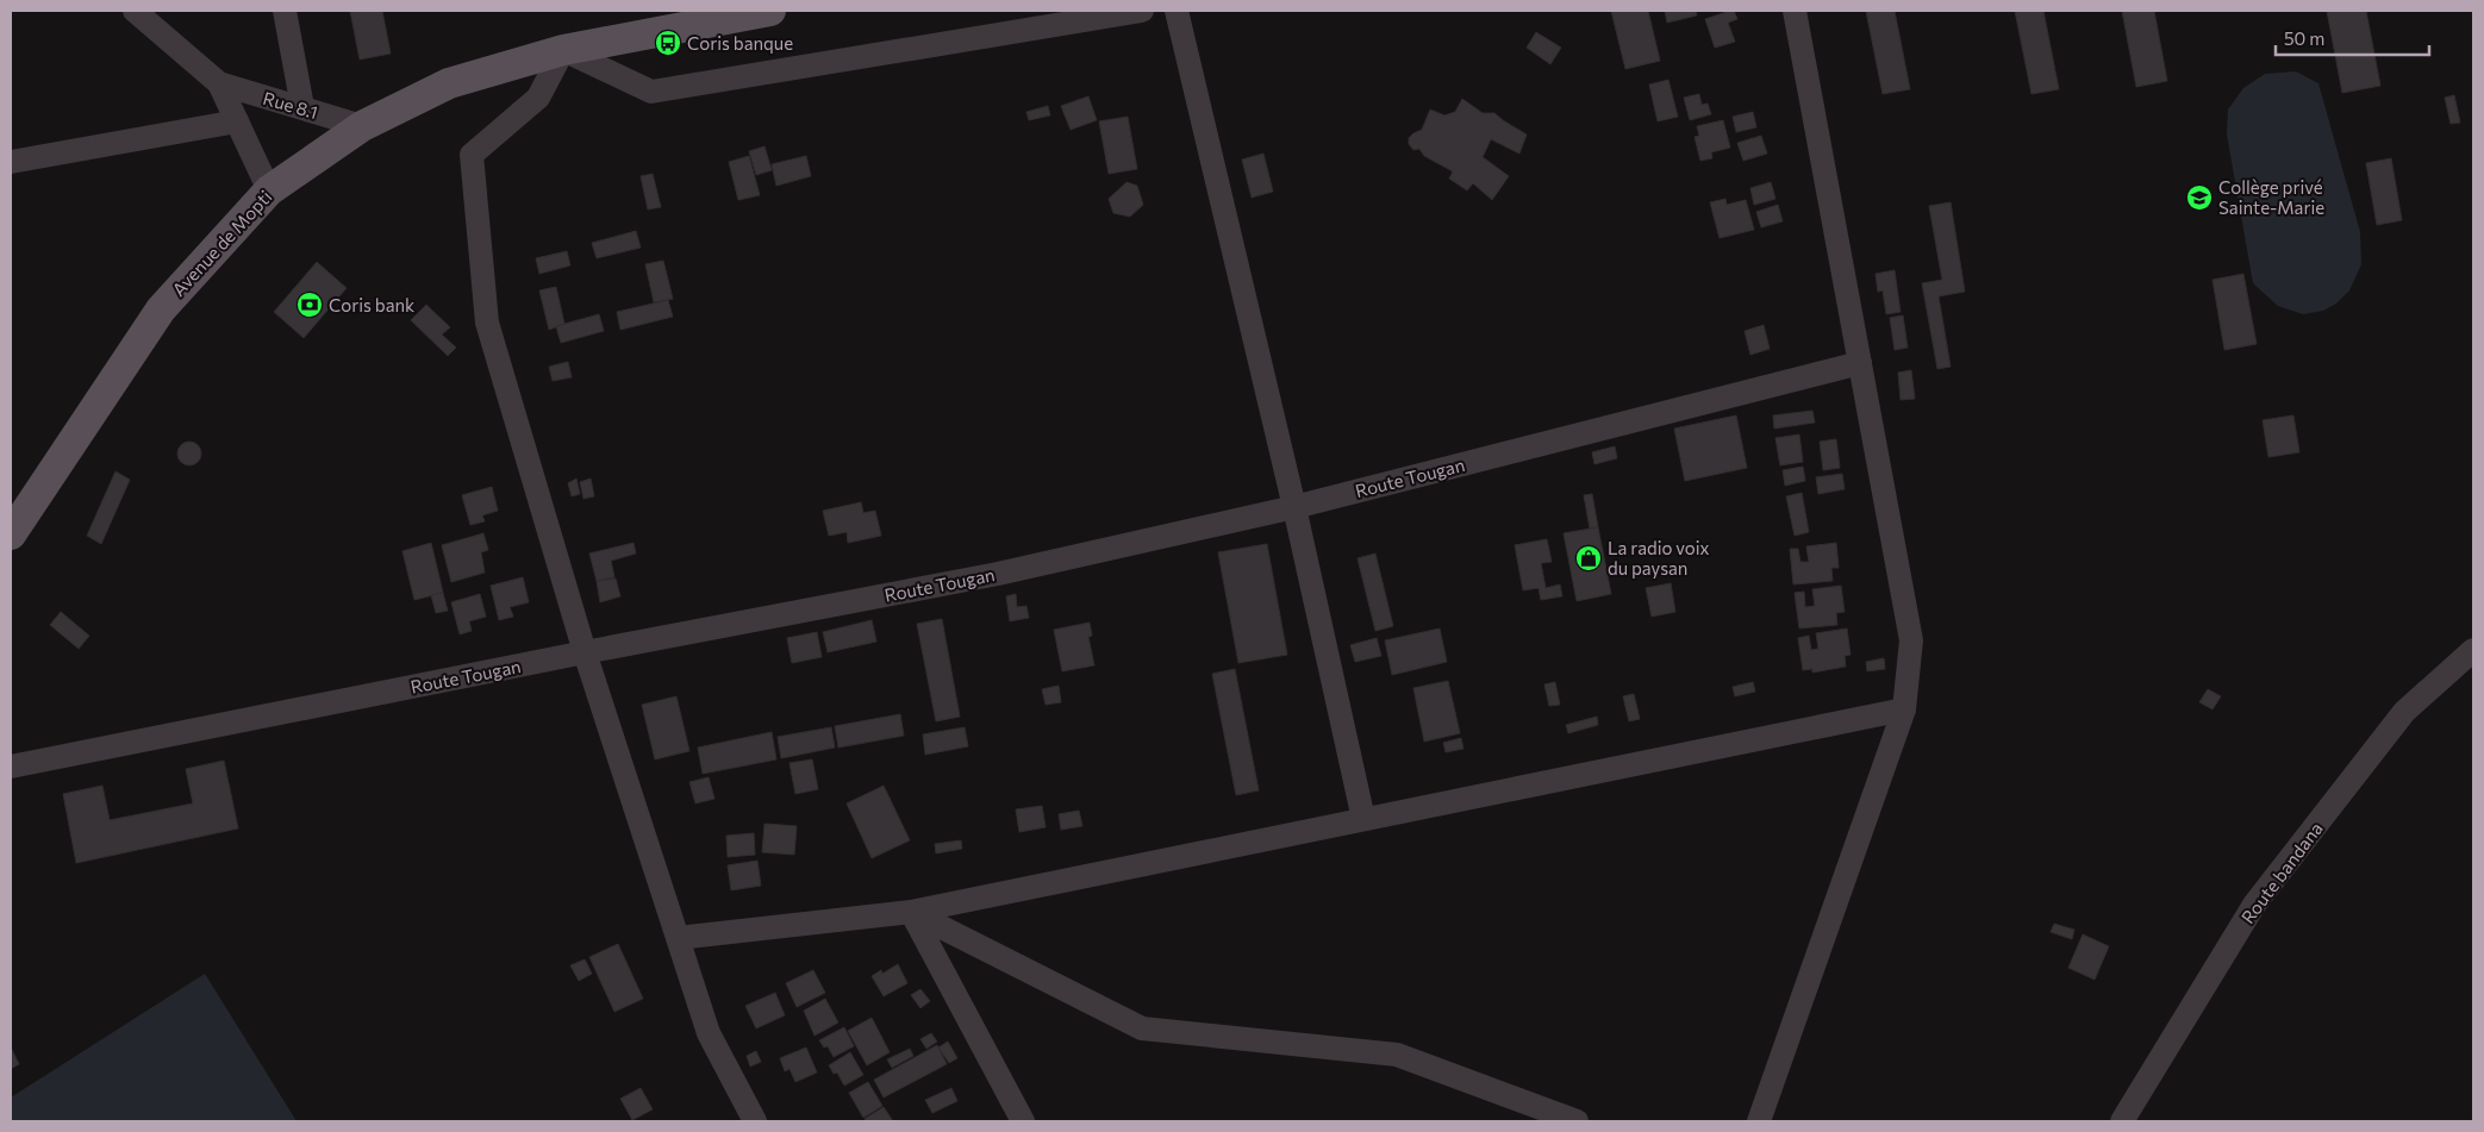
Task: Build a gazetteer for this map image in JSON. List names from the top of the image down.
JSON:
{
  "streets": {
    "main road": ["Avenue de Mopti"],
    "street": ["Rue 8.1", "Route Tougan", "Route bandana"]
  },
  "crossings": [
    ["Rue 8.1", "Avenue de Mopti"]
  ],
  "places": {
    "bus stop": ["Coris banque"],
    "school or university": ["Collège privé Sainte-Marie"],
    "bank": ["Coris bank"],
    "shop": ["La radio voix du paysan"]
  },
  "scale_bar": "50 m"
}
